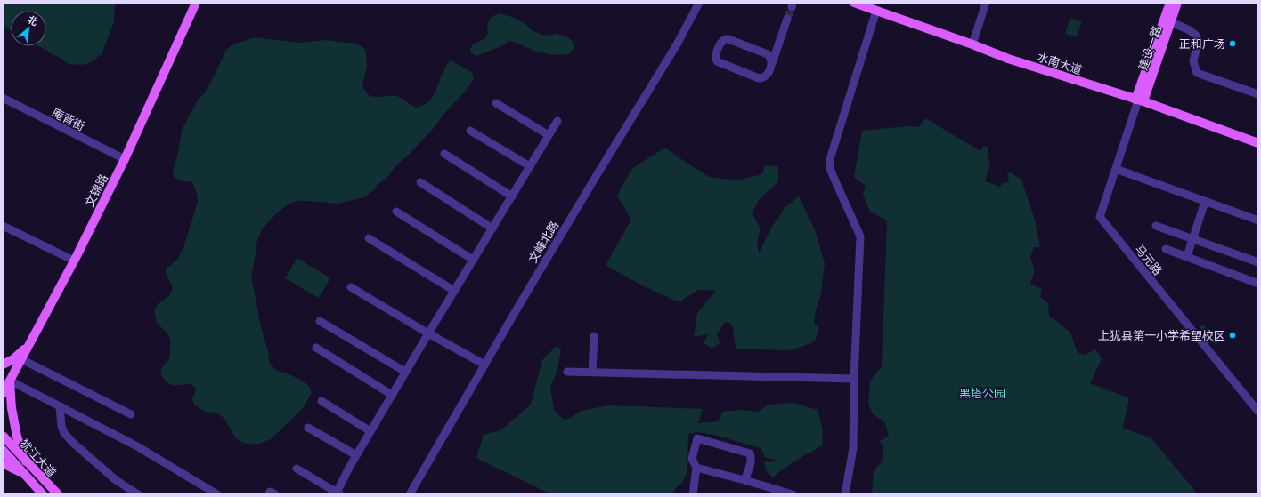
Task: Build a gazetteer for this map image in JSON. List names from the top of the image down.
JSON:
{
  "streets": {
    "main road": [
      "建设一路",
      "水南大道",
      "文锦路",
      "犹江大道"
    ],
    "street": ["庵背街", "文峰北路", "马元路"]
  },
  "crossings": [
    ["建设一路", "水南大道"],
    ["建设一路", "马元路"],
    ["水南大道", "马元路"],
    ["庵背街", "文锦路"]
  ],
  "parks": ["黑塔公园"],
  "places": ["正和广场", "上犹县第一小学希望校区"],
  "north": "top right"
}
